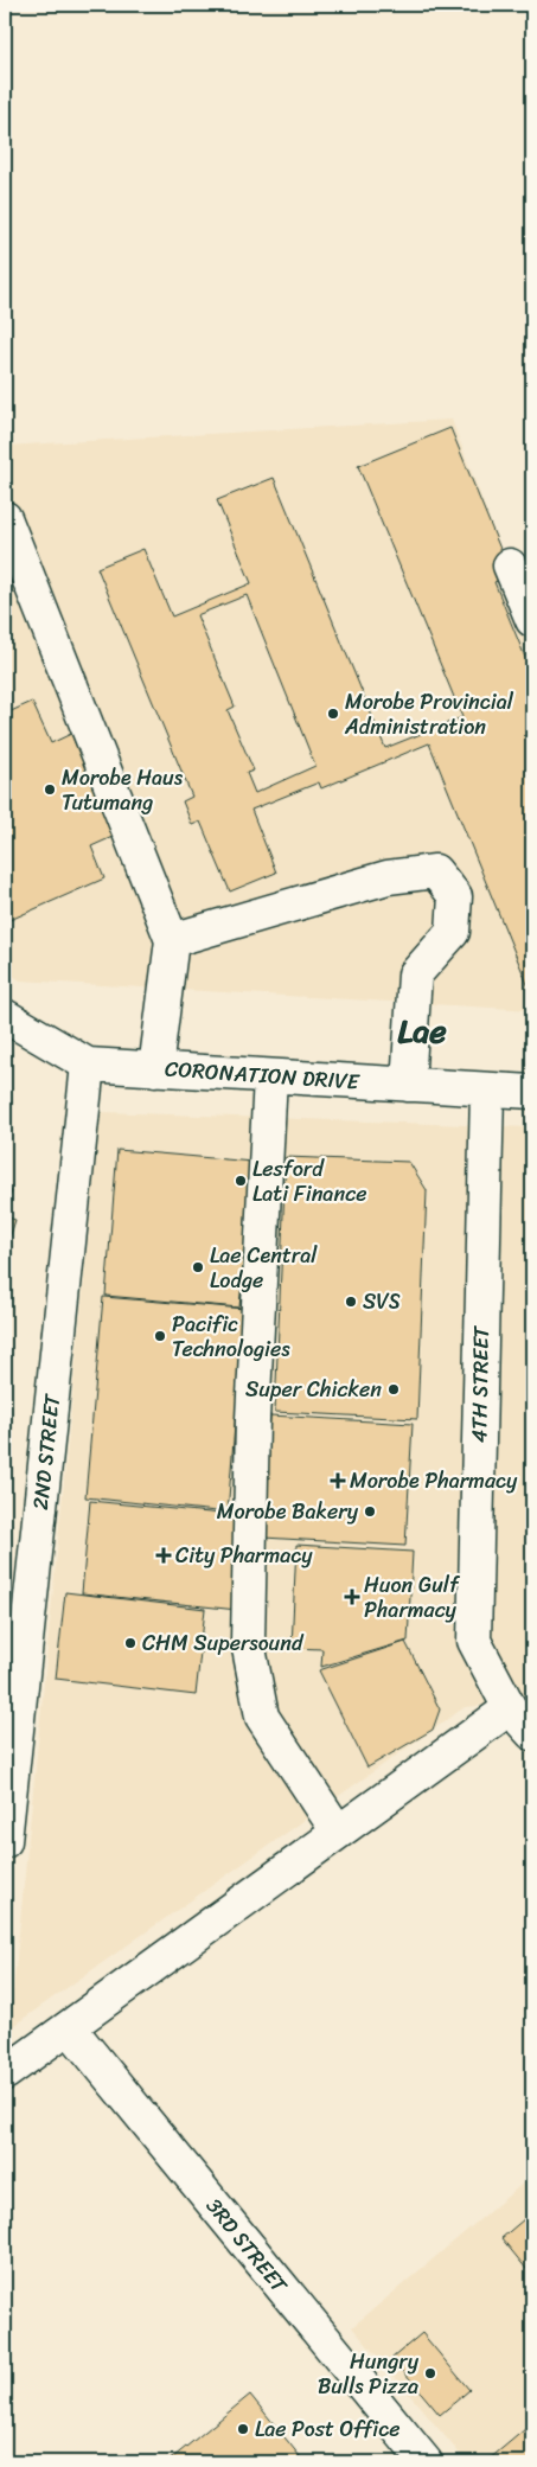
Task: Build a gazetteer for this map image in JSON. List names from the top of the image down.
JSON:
{
  "streets": {
    "street": [
      "CORONATION DRIVE",
      "4TH STREET",
      "2ND STREET",
      "3RD STREET"
    ]
  },
  "crossings": [
    ["CORONATION DRIVE", "4TH STREET"],
    ["CORONATION DRIVE", "2ND STREET"]
  ],
  "districts": ["Lae"],
  "places": {
    "other": [
      "Morobe Provincial Administration",
      "Morobe Haus Tutumang",
      "Lesford Lati Finance",
      "Lae Central Lodge",
      "SVS",
      "Pacific Technologies",
      "Super Chicken",
      "Morobe Bakery",
      "CHM Supersound",
      "Hungry Bulls Pizza",
      "Lae Post Office"
    ],
    "health": ["Morobe Pharmacy", "City Pharmacy", "Huon Gulf Pharmacy"]
  }
}
